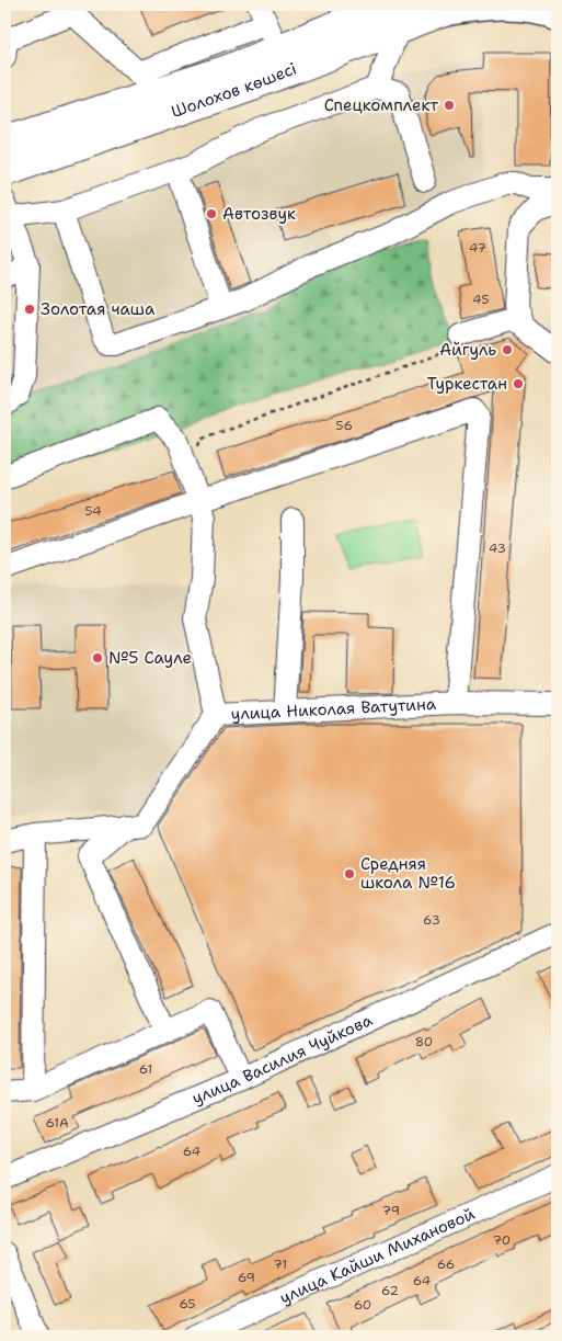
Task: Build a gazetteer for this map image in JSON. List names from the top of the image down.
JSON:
{
  "streets": {
    "highway": ["Шолохов көшесі"],
    "street": ["улица Николая Ватутина", "улица Василия Чуйкова", "улица Кайши Михановой"]
  },
  "places": [
    "Спецкомплект",
    "Автозвук",
    "Золотая чаша",
    "Айгуль",
    "Туркестан",
    "№5 Сауле",
    "Средняя школа №16"
  ],
  "house_numbers": [
    "47",
    "45",
    "56",
    "54",
    "43",
    "63",
    "80",
    "61",
    "61А",
    "64",
    "79",
    "70",
    "71",
    "66",
    "69",
    "64",
    "62",
    "65",
    "60"
  ]
}
